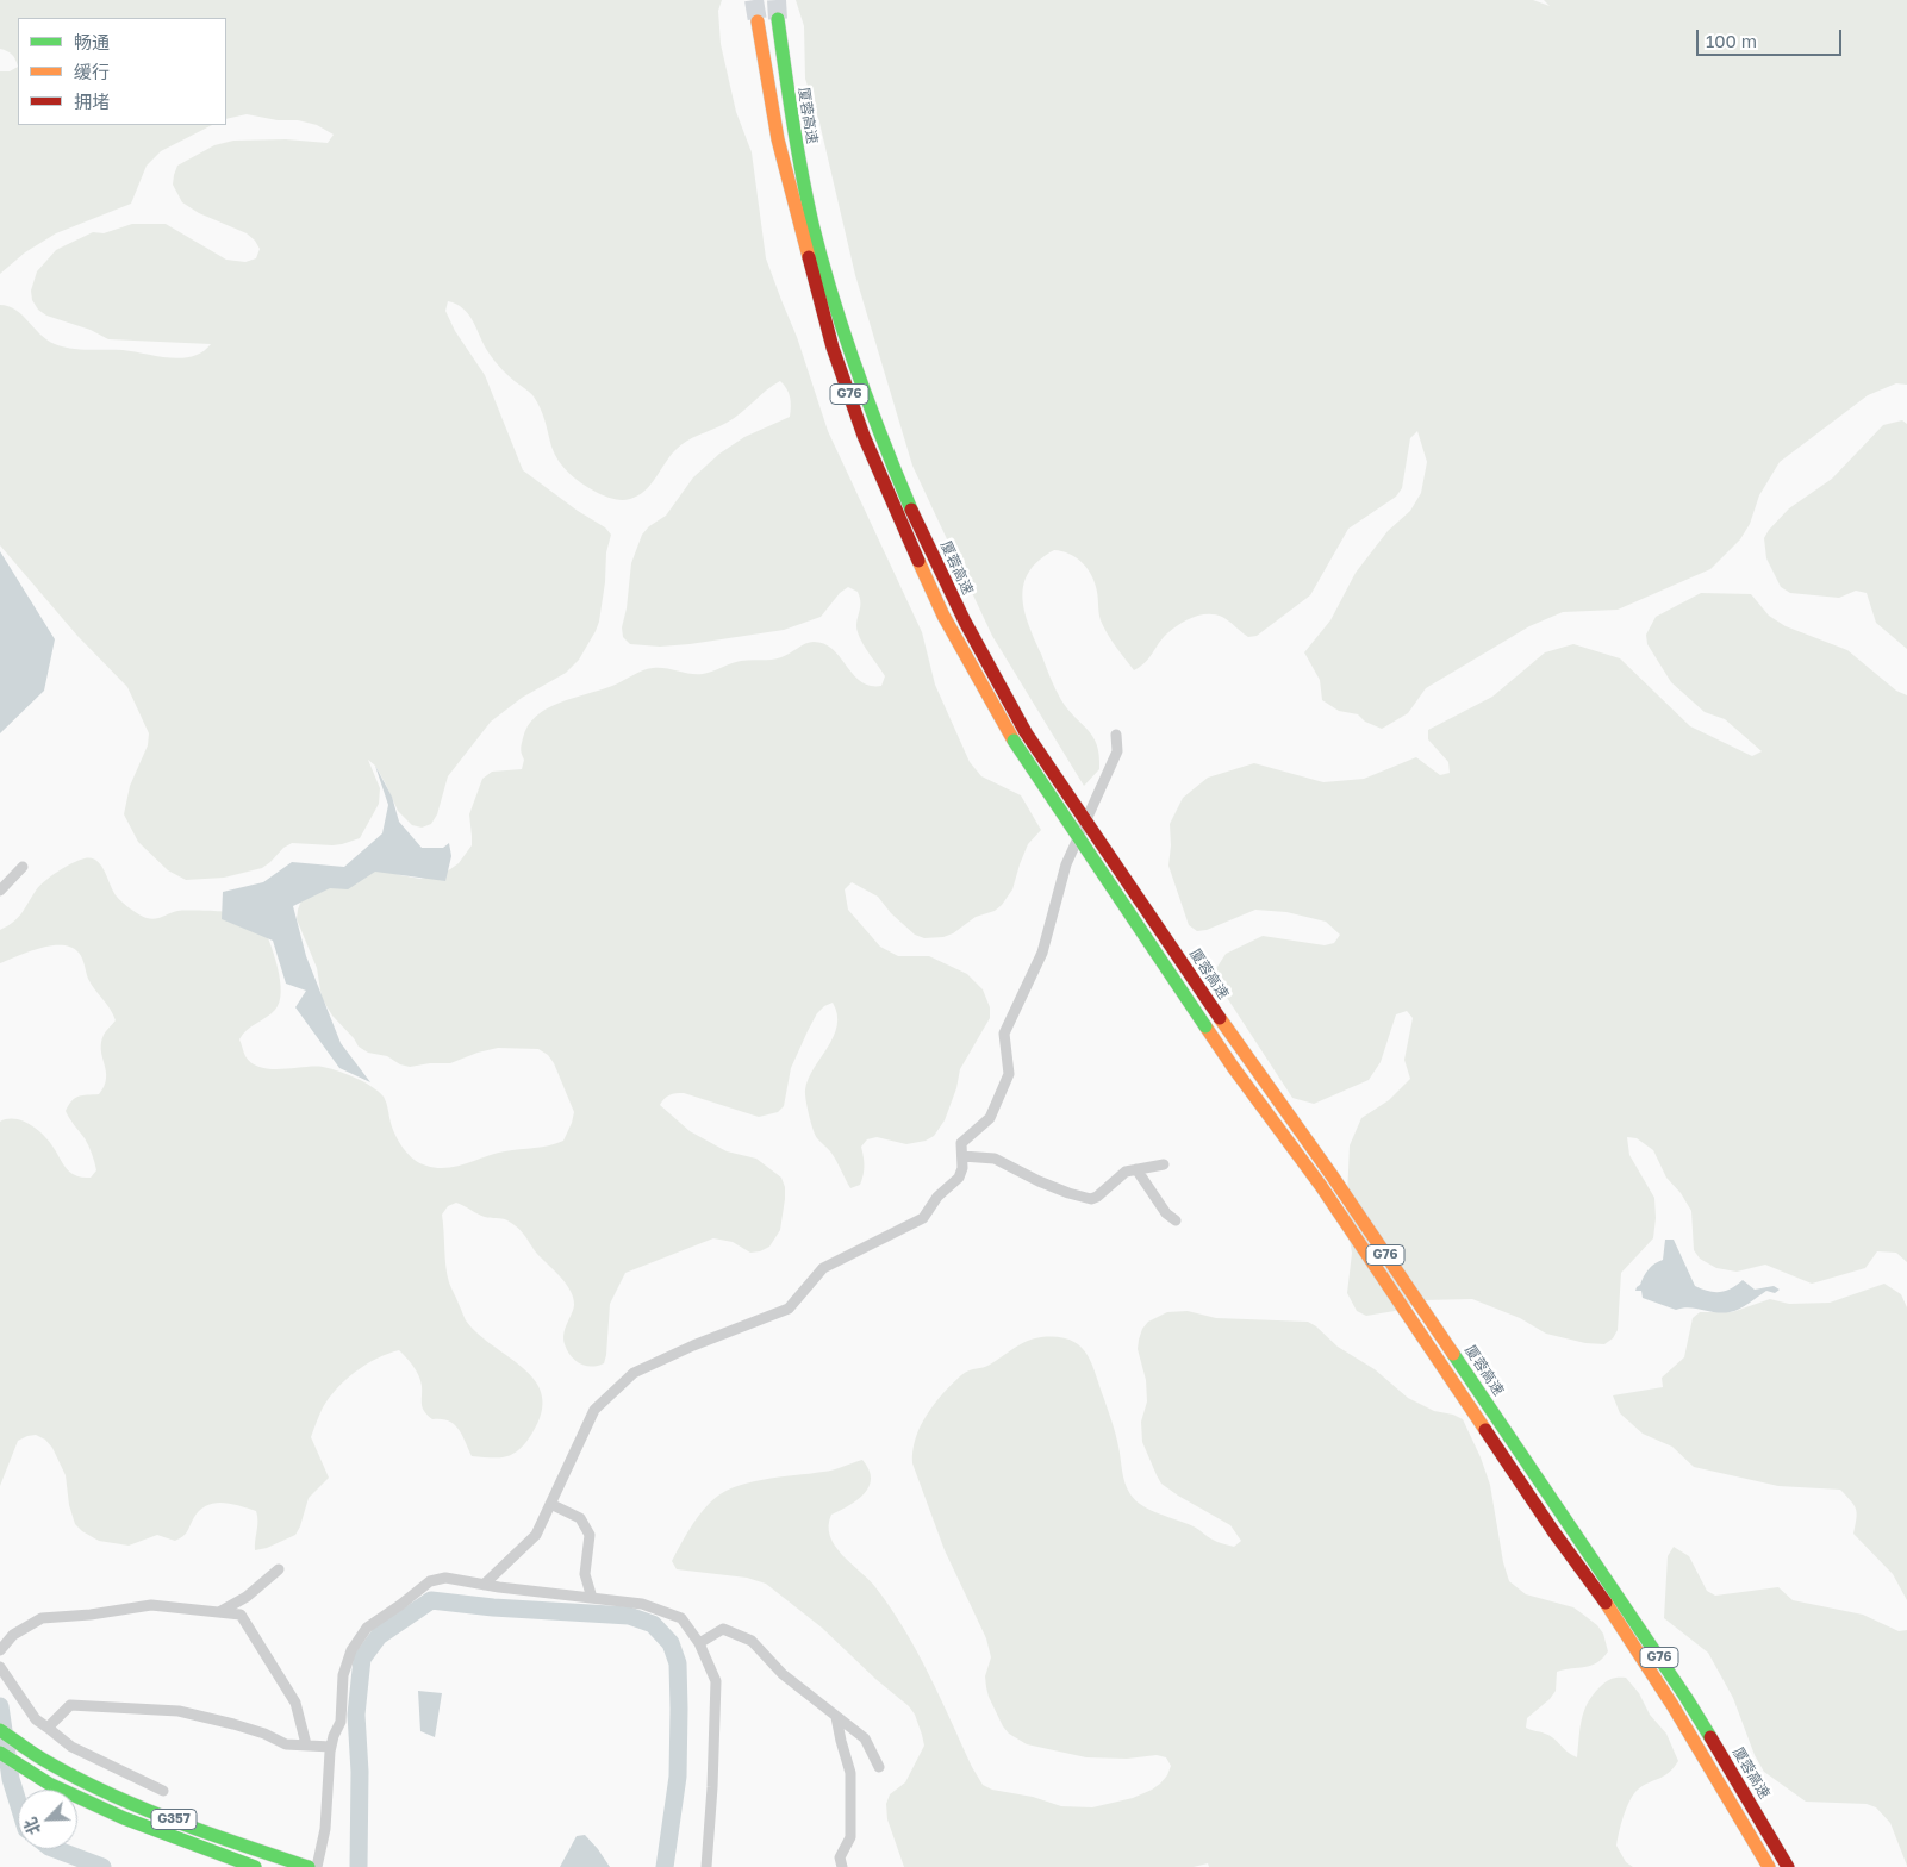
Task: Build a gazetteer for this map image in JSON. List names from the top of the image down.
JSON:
{
  "streets": {
    "highway": ["厦蓉高速", "G76", "G357"]
  },
  "legend": ["畅通", "缓行", "拥堵"],
  "scale_bar": "100 m",
  "north": "bottom left"
}
